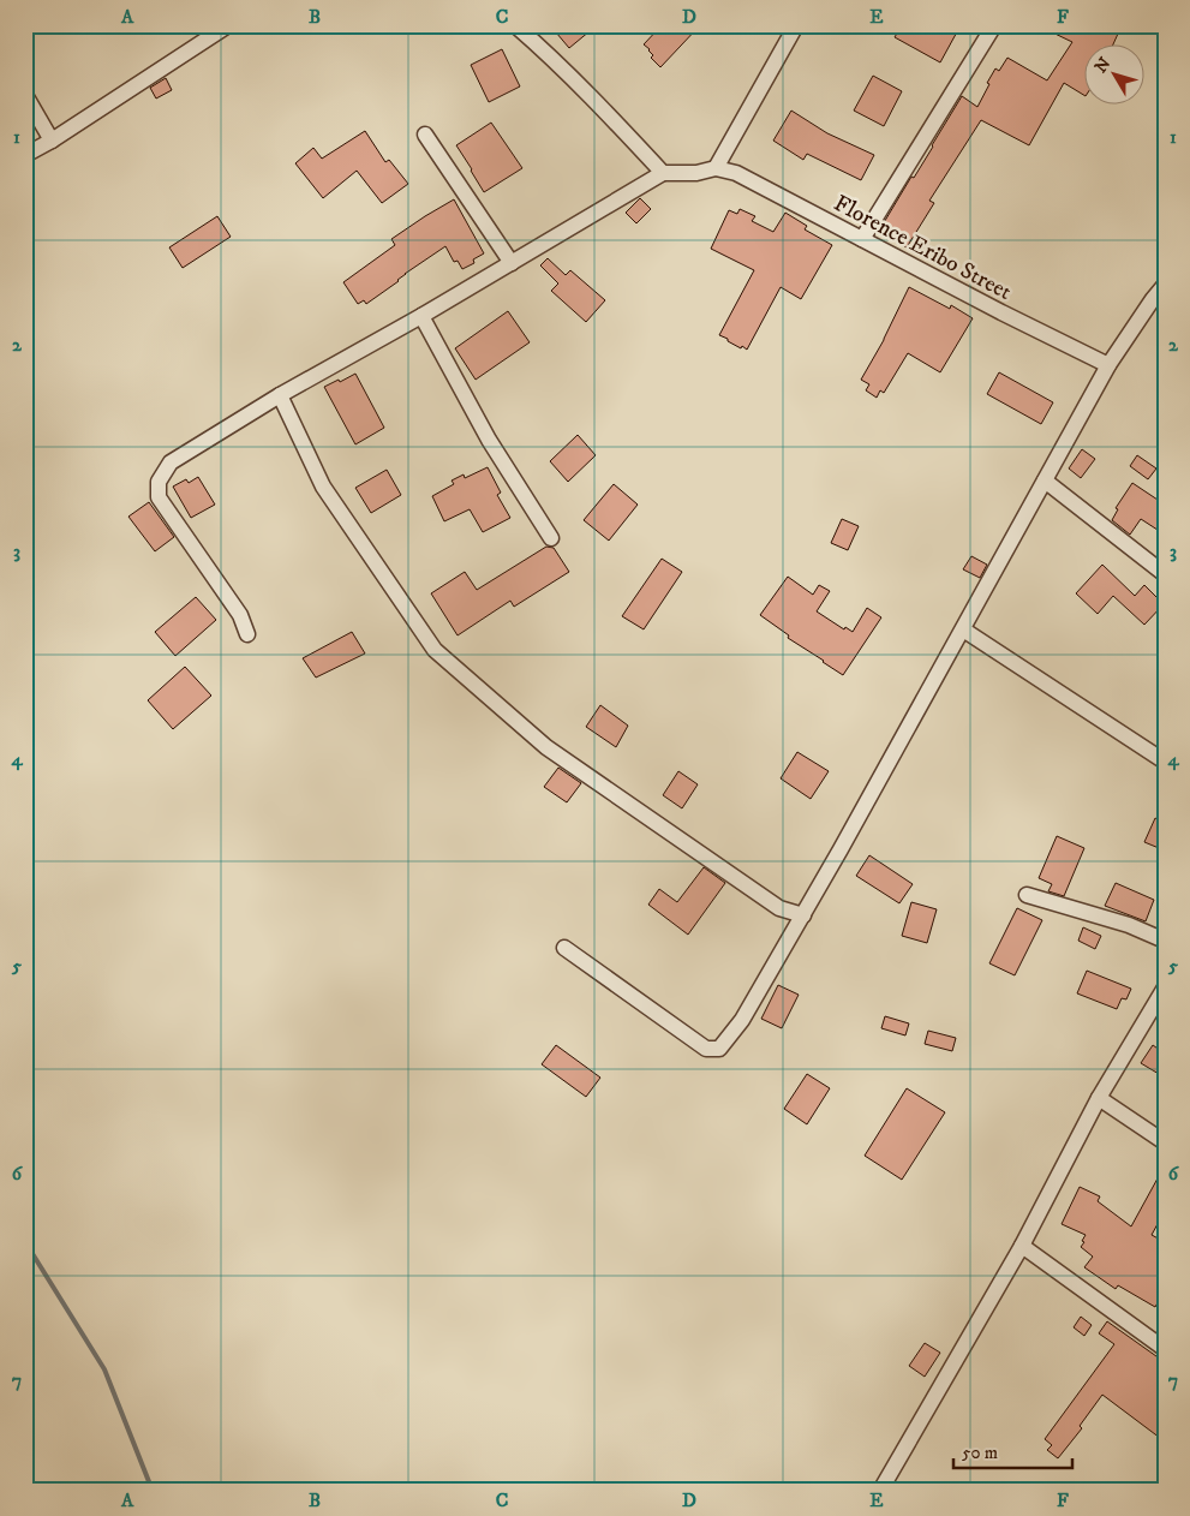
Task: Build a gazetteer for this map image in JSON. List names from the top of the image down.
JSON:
{
  "streets": {
    "street": ["Florence Eribo Street"]
  },
  "scale_bar": "50 m",
  "north": "top left",
  "grid": {
    "columns": [
      "A",
      "B",
      "C",
      "D",
      "E",
      "F"
    ],
    "rows": [
      "1",
      "2",
      "3",
      "4",
      "5",
      "6",
      "7"
    ]
  }
}
